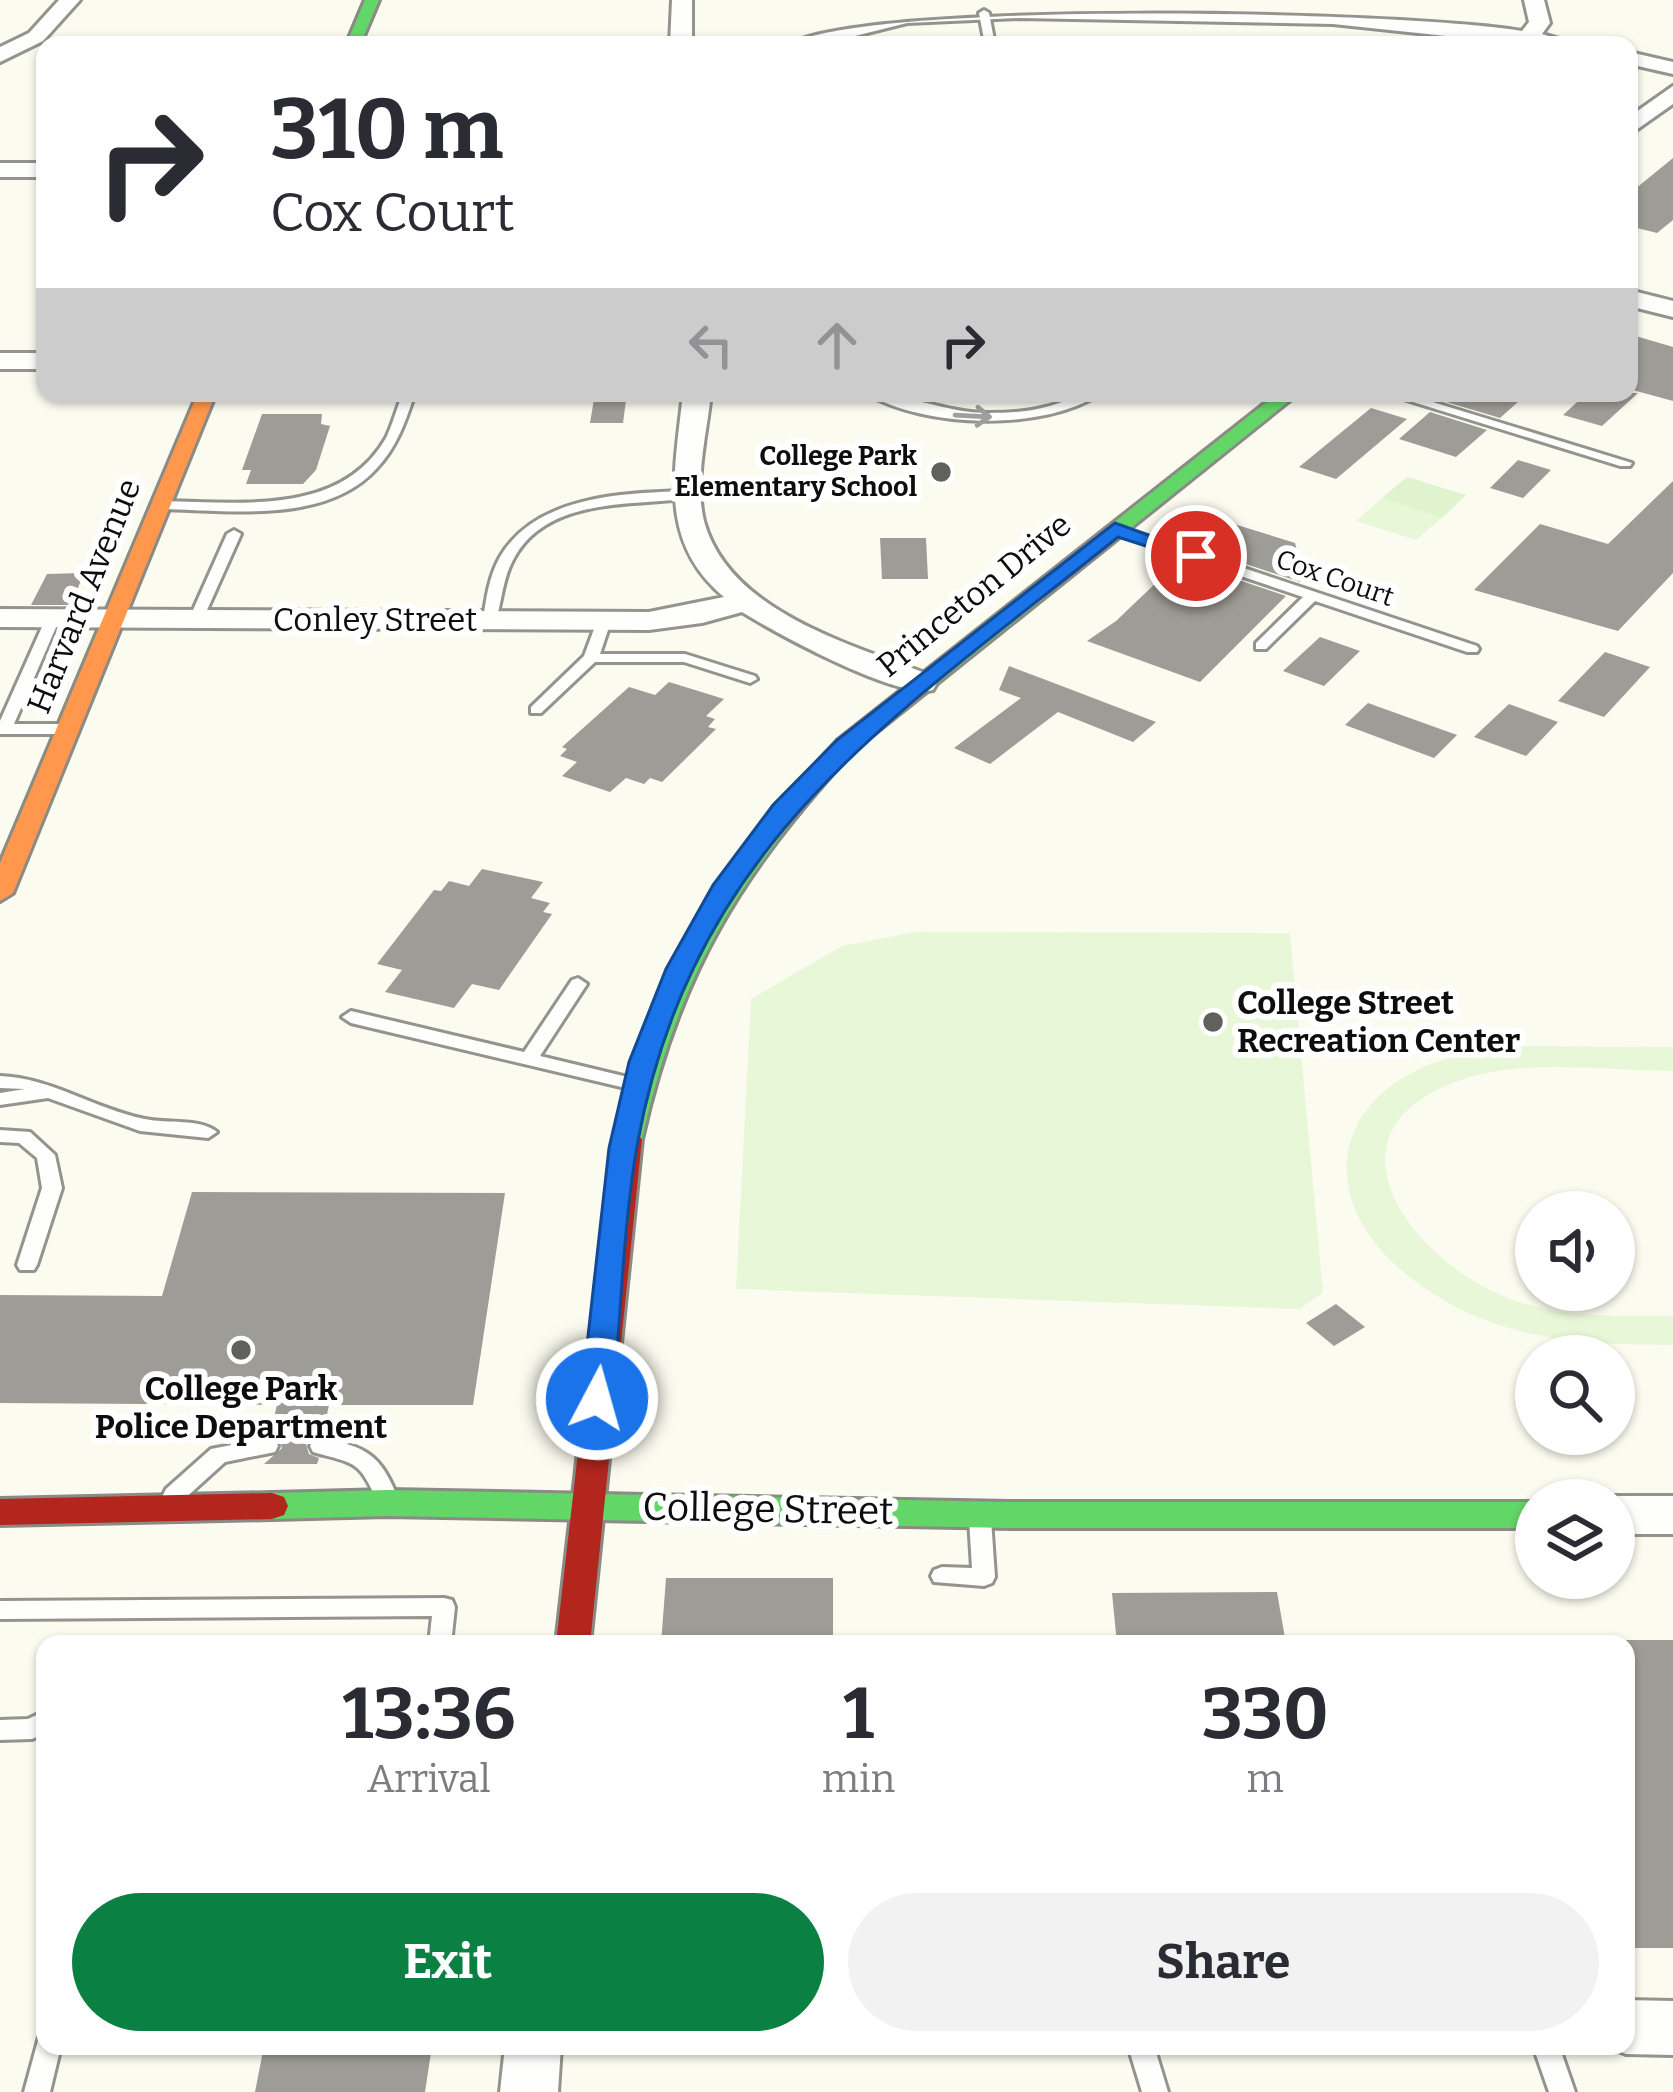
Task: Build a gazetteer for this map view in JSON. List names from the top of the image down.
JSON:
{
  "streets": {
    "street": [
      "Princeton Drive",
      "Harvard Avenue",
      "Conley Street",
      "College Street"
    ],
    "lane": ["Cox Court"]
  },
  "crossings": [
    ["Cox Court", "Princeton Drive"],
    ["Princeton Drive", "College Street"],
    ["Harvard Avenue", "Conley Street"]
  ],
  "places": ["College Park Elementary School", "College Street Recreation Center", "College Park Police Department"],
  "page": {
    "turn": ["310 m", "Cox Court"],
    "eta": [
      "13:36",
      "Arrival",
      "1",
      "min",
      "330",
      "m"
    ],
    "buttons": ["Exit", "Share"]
  }
}
